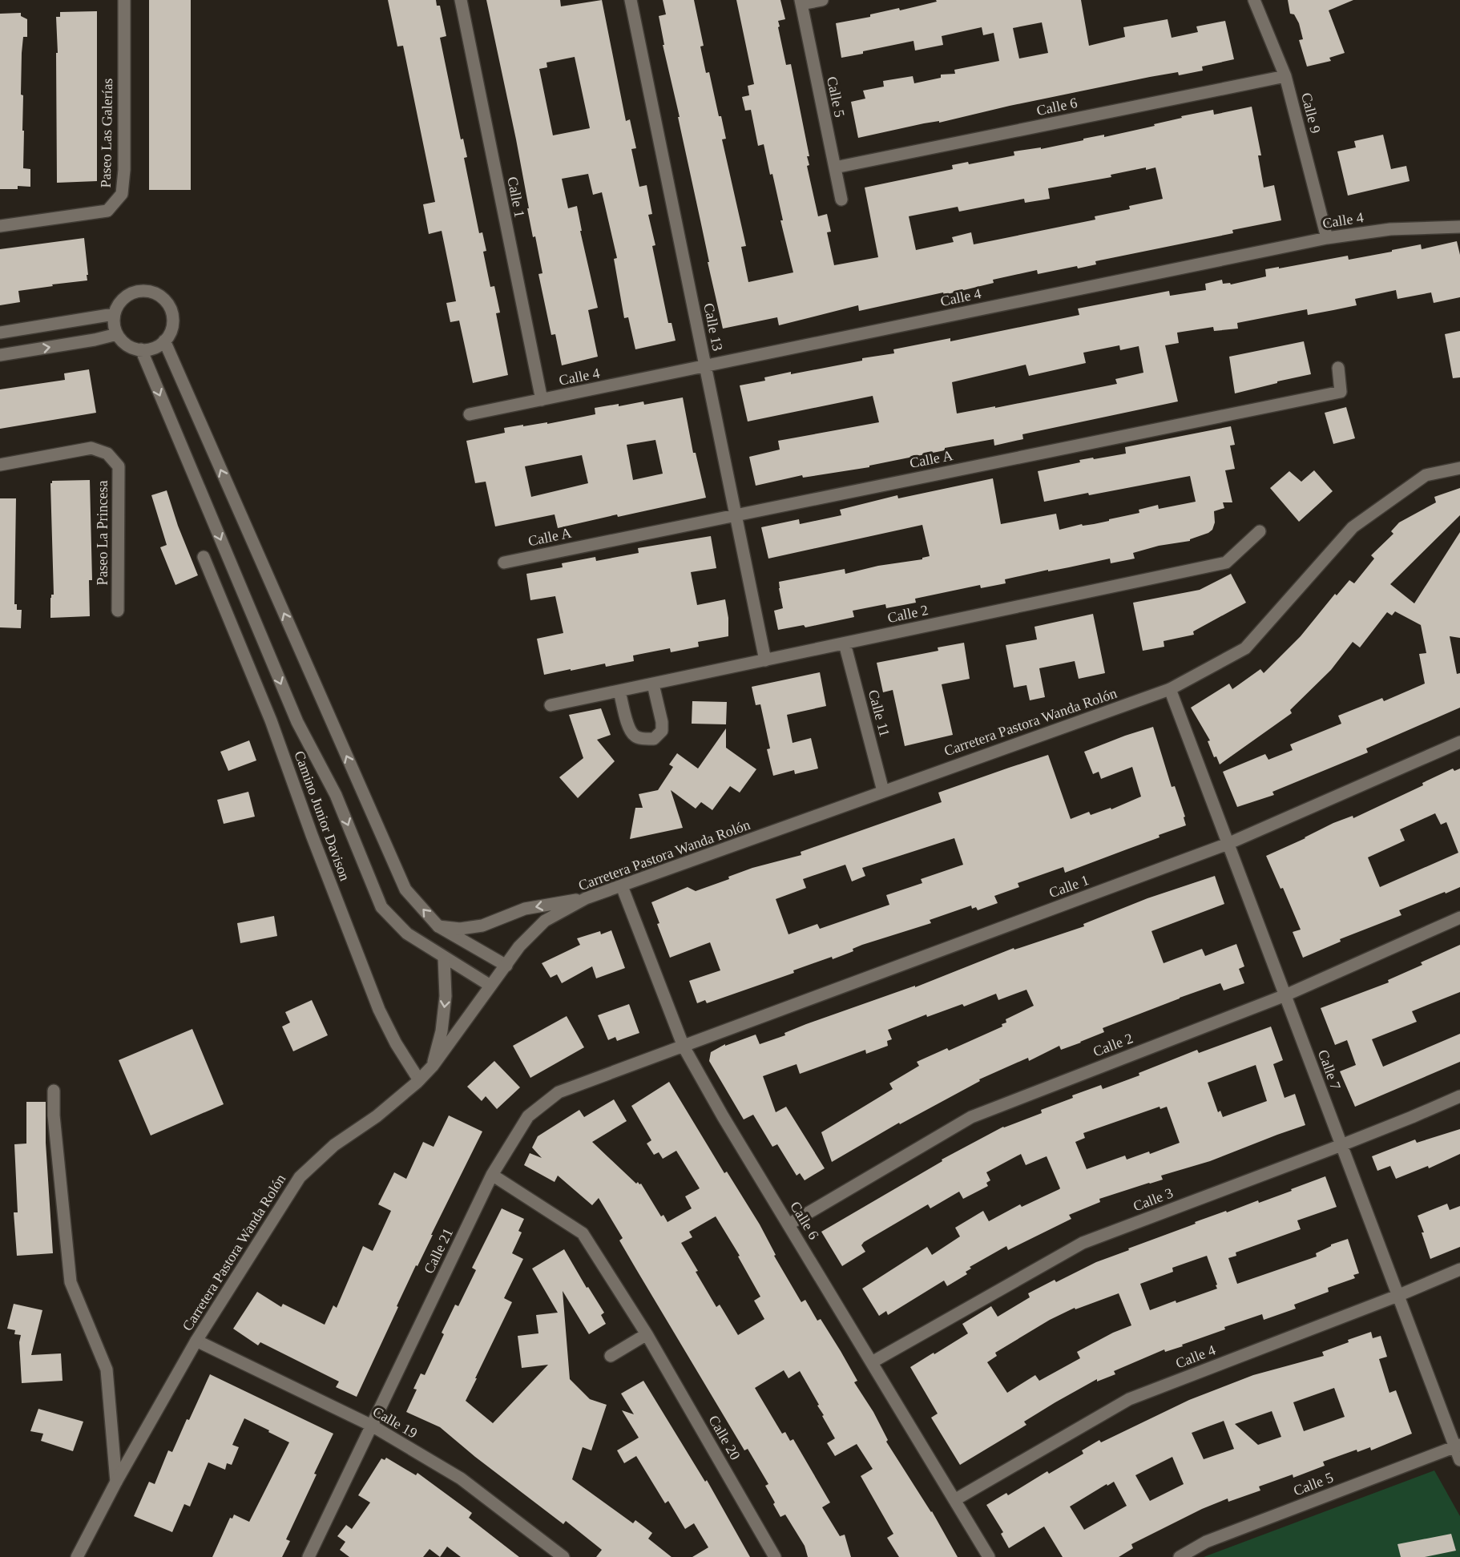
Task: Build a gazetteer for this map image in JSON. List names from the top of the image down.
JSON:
{
  "streets": {
    "street": [
      "Calle 5",
      "Calle 6",
      "Calle 9",
      "Paseo Las Galerías",
      "Calle 1",
      "Calle 4",
      "Calle 13",
      "Calle A",
      "Paseo La Princesa",
      "Calle 2",
      "Calle 11",
      "Carretera Pastora Wanda Rolón",
      "Camino Junior Davison",
      "Calle 7",
      "Calle 3",
      "Calle 21",
      "Calle 19",
      "Calle 20"
    ]
  },
  "crossings": [
    ["Calle 5", "Calle 6"],
    ["Calle 5", "Calle 7"],
    ["Calle 6", "Calle 9"],
    ["Calle 6", "Calle 1"],
    ["Calle 6", "Calle 4"],
    ["Calle 6", "Calle 2"],
    ["Calle 6", "Carretera Pastora Wanda Rolón"],
    ["Calle 6", "Calle 3"],
    ["Calle 6", "Calle 21"],
    ["Calle 9", "Calle 4"],
    ["Calle 1", "Calle 4"],
    ["Calle 1", "Calle 7"],
    ["Calle 1", "Calle 21"],
    ["Calle 4", "Calle 13"],
    ["Calle 4", "Calle 7"],
    ["Calle 13", "Calle A"],
    ["Calle 13", "Calle 2"],
    ["Calle 2", "Calle 11"],
    ["Calle 2", "Calle 7"],
    ["Calle 11", "Carretera Pastora Wanda Rolón"],
    ["Carretera Pastora Wanda Rolón", "Camino Junior Davison"],
    ["Carretera Pastora Wanda Rolón", "Calle 7"],
    ["Carretera Pastora Wanda Rolón", "Calle 19"],
    ["Calle 7", "Calle 3"],
    ["Calle 21", "Calle 19"],
    ["Calle 21", "Calle 20"]
  ]
}
